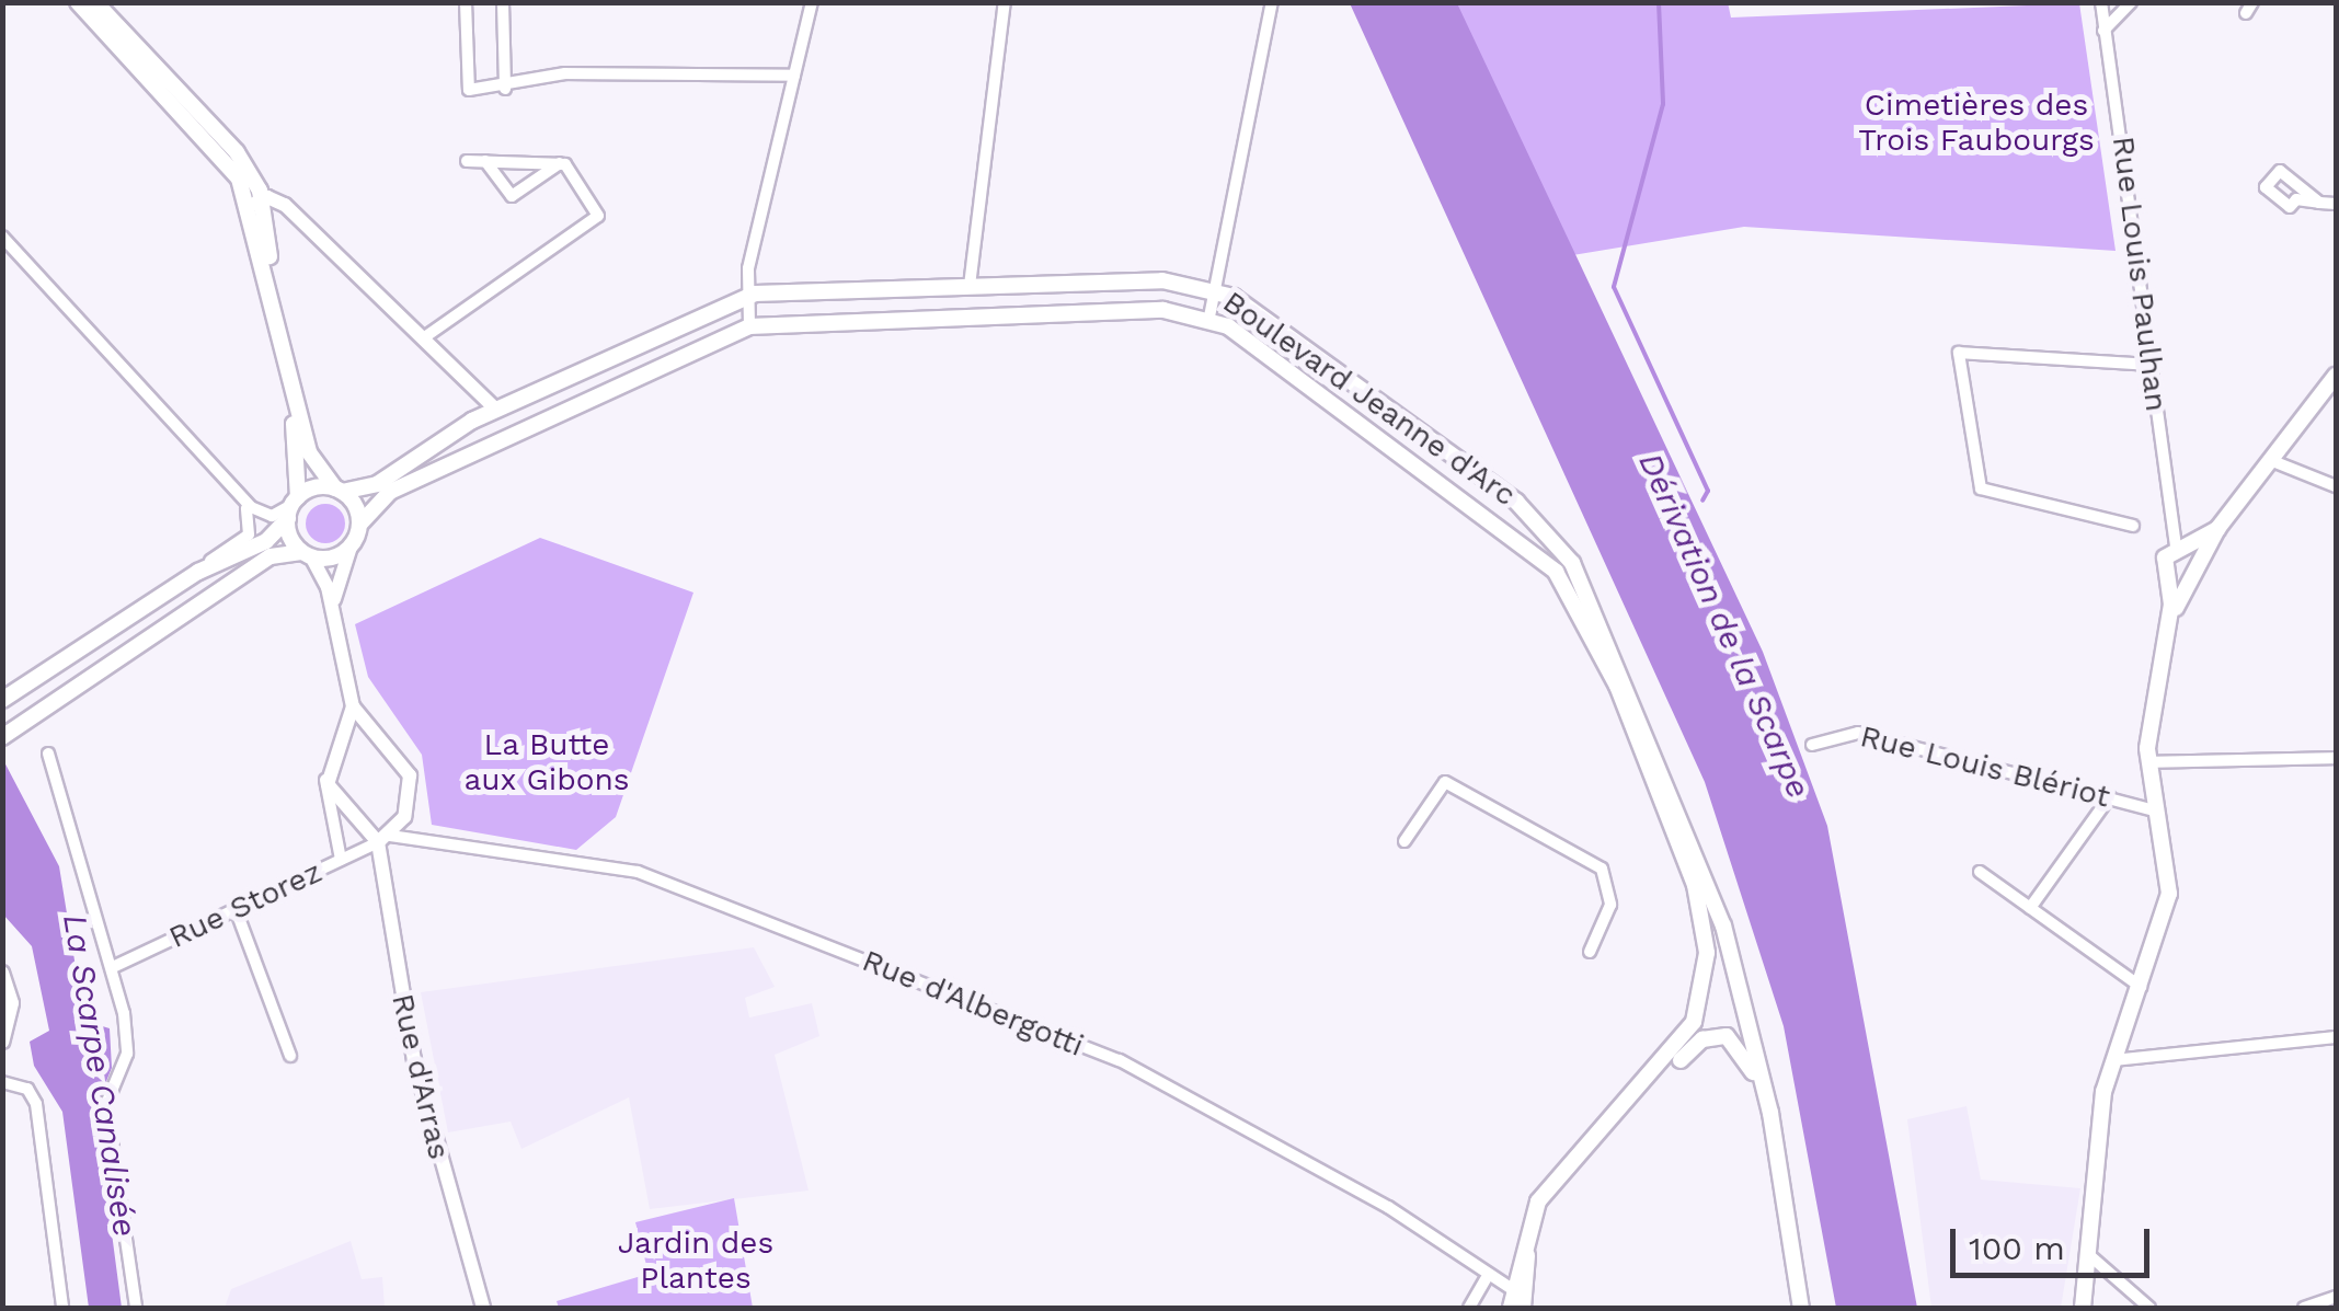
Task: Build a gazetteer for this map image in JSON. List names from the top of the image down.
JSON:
{
  "streets": {
    "main road": ["Boulevard Jeanne d'Arc"],
    "street": [
      "Rue Louis Paulhan",
      "Rue Louis Blériot",
      "Rue Storez",
      "Rue d'Albergotti",
      "Rue d'Arras"
    ]
  },
  "crossings": [
    ["Boulevard Jeanne d'Arc", "Rue d'Albergotti"],
    ["Rue Storez", "Rue d'Albergotti"],
    ["Rue Storez", "Rue d'Arras"],
    ["Rue d'Albergotti", "Rue d'Arras"]
  ],
  "water": ["Dérivation de la Scarpe", "La Scarpe Canalisée"],
  "parks": ["Cimetières des Trois Faubourgs", "La Butte aux Gibons", "Jardin des Plantes"],
  "scale_bar": "100 m"
}
